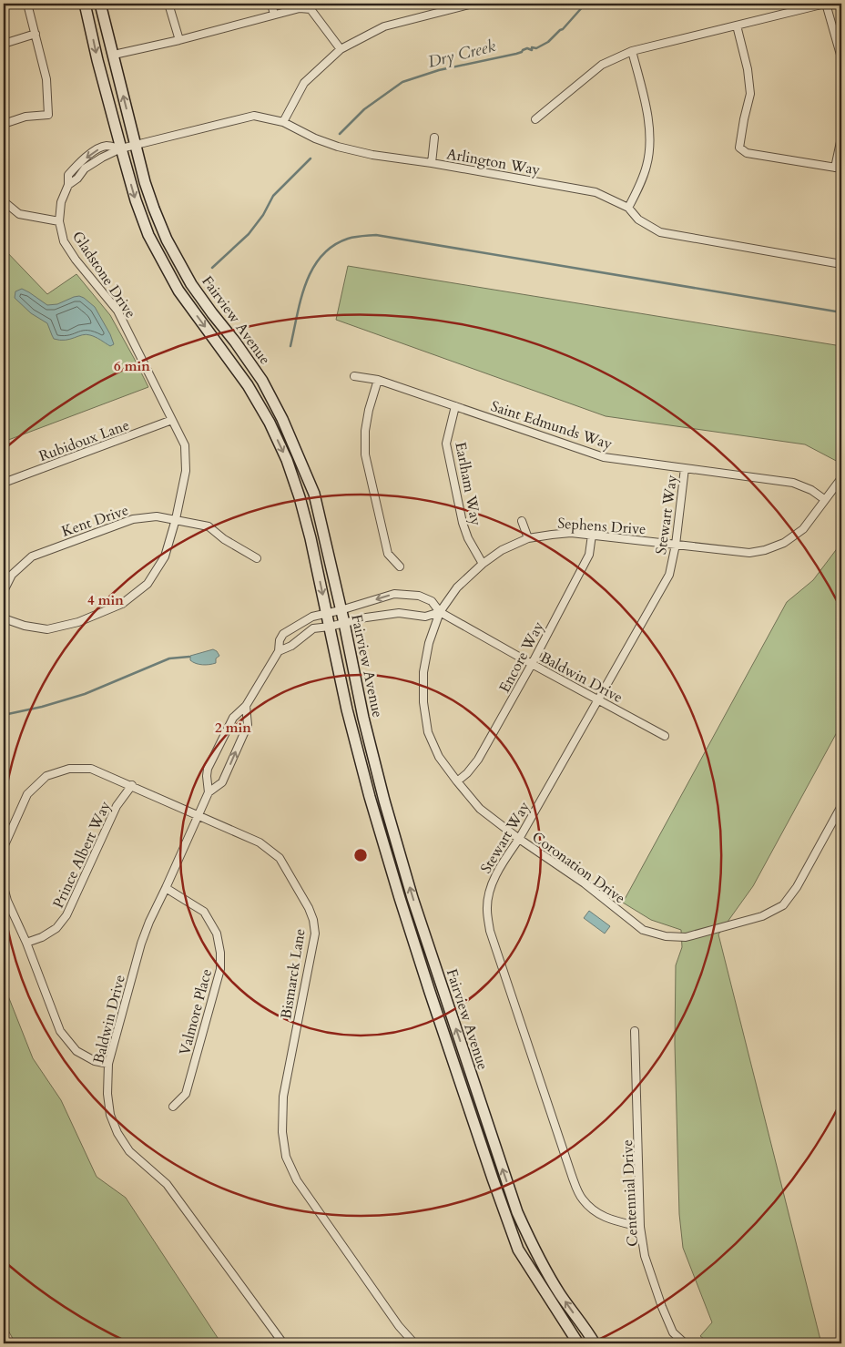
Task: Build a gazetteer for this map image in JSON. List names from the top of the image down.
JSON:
{
  "streets": {
    "street": [
      "Arlington Way",
      "Gladstone Drive",
      "Fairview Avenue",
      "Saint Edmunds Way",
      "Rubidoux Lane",
      "Earlham Way",
      "Stewart Way",
      "Kent Drive",
      "Sephens Drive",
      "Encore Way",
      "Baldwin Drive",
      "Prince Albert Way",
      "Coronation Drive",
      "Bismarck Lane",
      "Valmore Place",
      "Centennial Drive"
    ]
  },
  "crossings": [
    ["Arlington Way", "Gladstone Drive"],
    ["Arlington Way", "Fairview Avenue"],
    ["Gladstone Drive", "Fairview Avenue"],
    ["Gladstone Drive", "Rubidoux Lane"],
    ["Gladstone Drive", "Kent Drive"],
    ["Fairview Avenue", "Baldwin Drive"],
    ["Saint Edmunds Way", "Earlham Way"],
    ["Saint Edmunds Way", "Stewart Way"],
    ["Saint Edmunds Way", "Sephens Drive"],
    ["Earlham Way", "Sephens Drive"],
    ["Stewart Way", "Sephens Drive"],
    ["Stewart Way", "Baldwin Drive"],
    ["Stewart Way", "Coronation Drive"],
    ["Stewart Way", "Centennial Drive"],
    ["Sephens Drive", "Encore Way"],
    ["Sephens Drive", "Baldwin Drive"],
    ["Sephens Drive", "Coronation Drive"],
    ["Encore Way", "Baldwin Drive"],
    ["Encore Way", "Coronation Drive"],
    ["Baldwin Drive", "Coronation Drive"],
    ["Baldwin Drive", "Bismarck Lane"],
    ["Baldwin Drive", "Valmore Place"],
    ["Prince Albert Way", "Bismarck Lane"]
  ],
  "water": ["Dry Creek"],
  "rings": ["6 min", "4 min", "2 min"]
}
